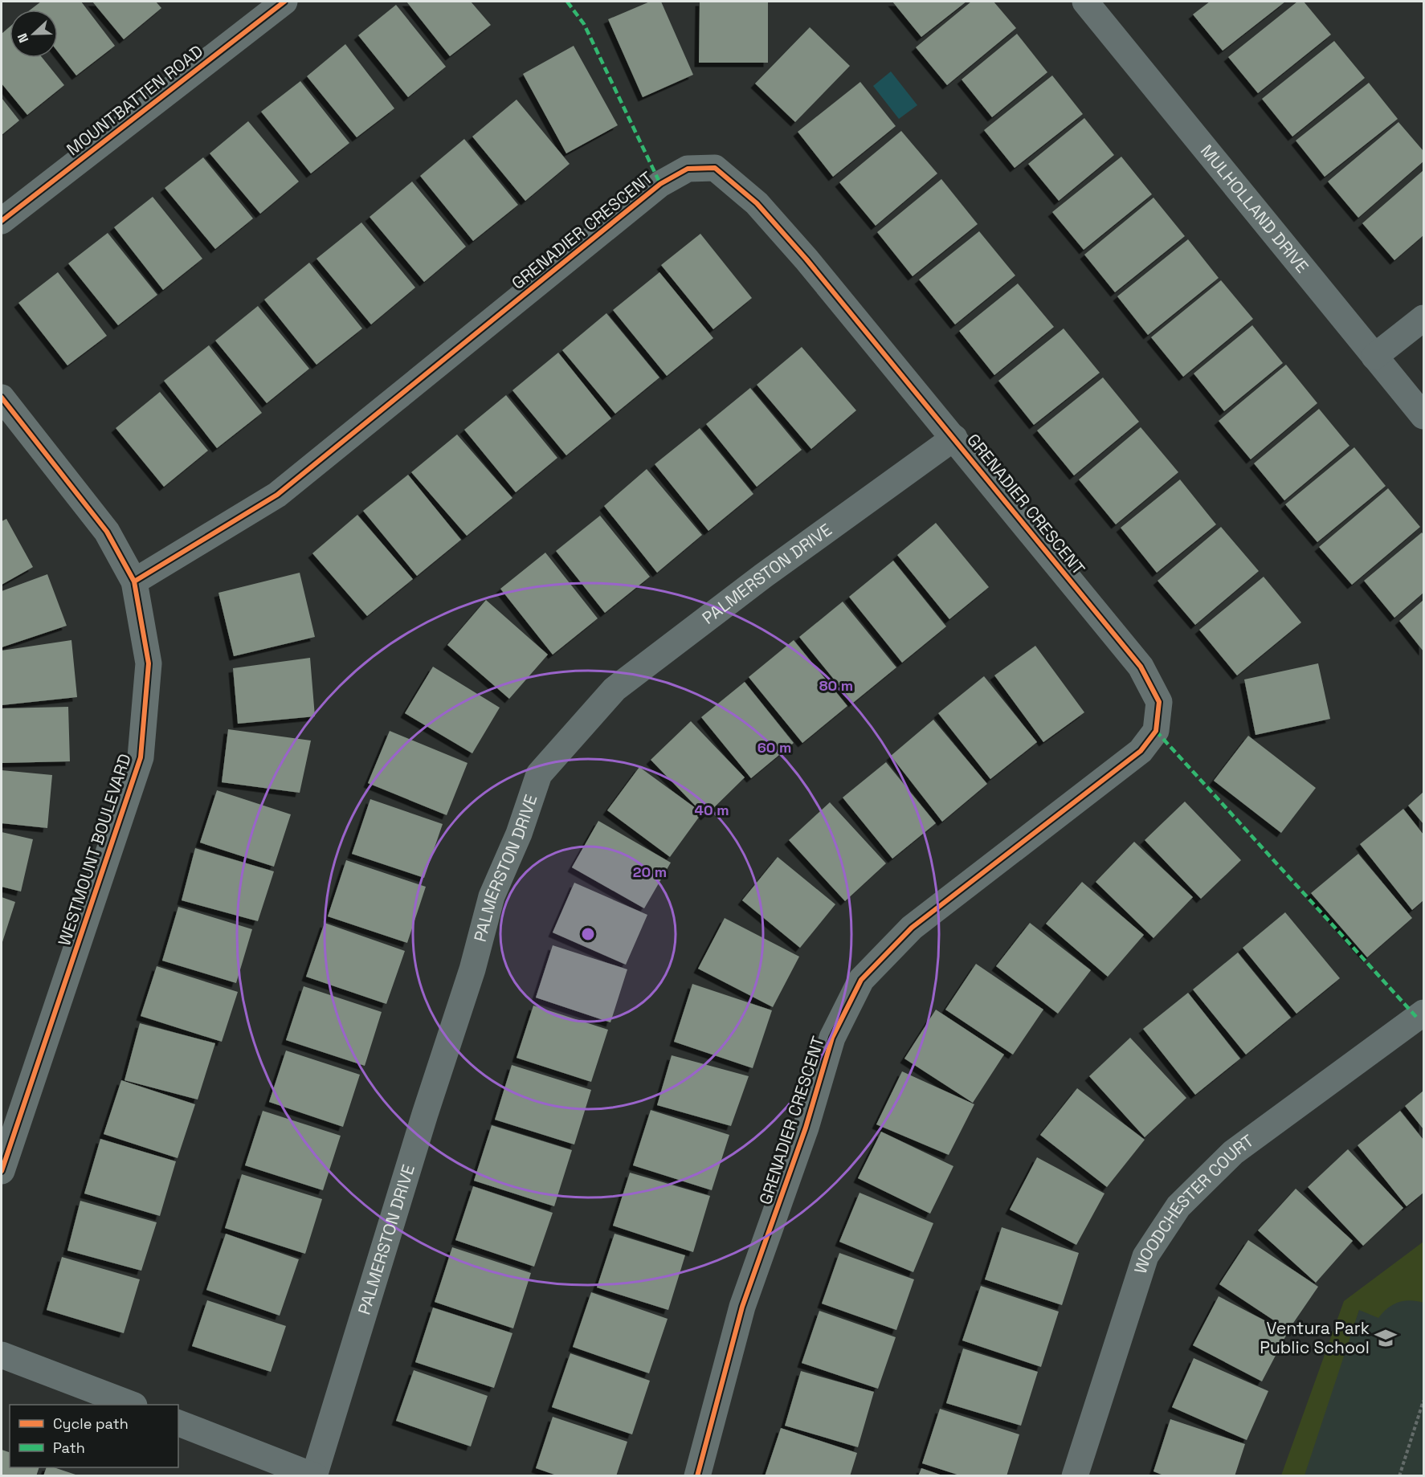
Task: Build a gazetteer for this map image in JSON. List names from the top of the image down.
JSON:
{
  "streets": {
    "street": [
      "MOUNTBATTEN ROAD",
      "MULHOLLAND DRIVE",
      "GRENADIER CRESCENT",
      "PALMERSTON DRIVE",
      "WESTMOUNT BOULEVARD",
      "WOODCHESTER COURT"
    ]
  },
  "crossings": [
    ["GRENADIER CRESCENT", "PALMERSTON DRIVE"],
    ["GRENADIER CRESCENT", "WESTMOUNT BOULEVARD"]
  ],
  "places": {
    "school or university": ["Ventura Park Public School"]
  },
  "legend": ["Cycle path", "Path"],
  "north": "left",
  "rings": [
    "80 m",
    "60 m",
    "40 m",
    "20 m"
  ]
}
